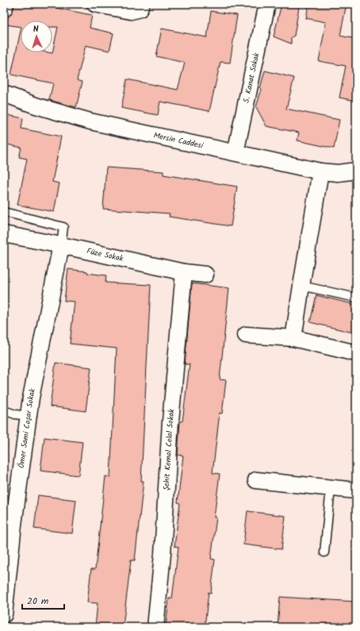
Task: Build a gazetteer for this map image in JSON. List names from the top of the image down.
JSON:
{
  "streets": {
    "street": [
      "S. Kanat Sokak",
      "Mersin Caddesi",
      "Füze Sokak",
      "Ömer Sami Coşar Sokak",
      "Şehit Kemal Celal Sokak"
    ]
  },
  "crossings": [
    ["S. Kanat Sokak", "Mersin Caddesi"],
    ["Füze Sokak", "Ömer Sami Coşar Sokak"],
    ["Füze Sokak", "Şehit Kemal Celal Sokak"]
  ],
  "scale_bar": "20 m",
  "north": "top"
}
